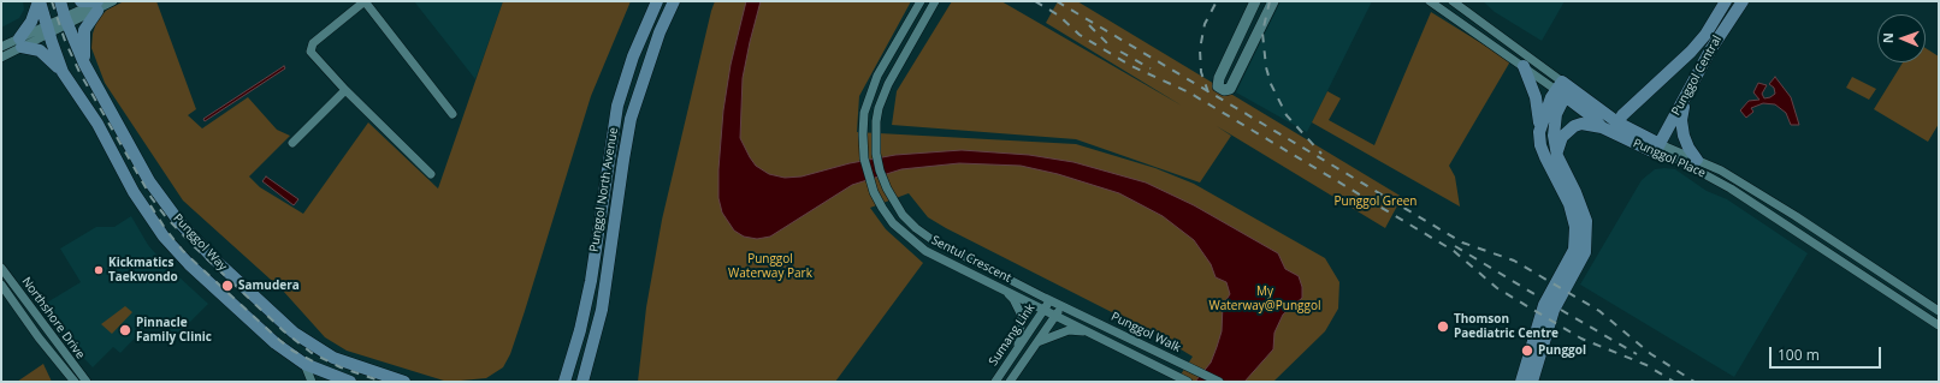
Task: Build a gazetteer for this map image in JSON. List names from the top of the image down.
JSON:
{
  "streets": {
    "main road": [
      "Punggol Central",
      "Punggol Place",
      "Punggol North Avenue",
      "Punggol Way"
    ],
    "street": [
      "Sentul Crescent",
      "Northshore Drive",
      "Punggol Walk",
      "Sumang Link"
    ]
  },
  "crossings": [
    ["Punggol Central", "Punggol Place"],
    ["Sentul Crescent", "Punggol Walk"],
    ["Sentul Crescent", "Sumang Link"],
    ["Punggol Walk", "Sumang Link"]
  ],
  "parks": ["Punggol Green", "Punggol Waterway Park", "My Waterway@Punggol"],
  "places": [
    "Kickmatics Taekwondo",
    "Samudera",
    "Thomson Paediatric Centre",
    "Pinnacle Family Clinic",
    "Punggol"
  ],
  "scale_bar": "100 m",
  "north": "left"
}
